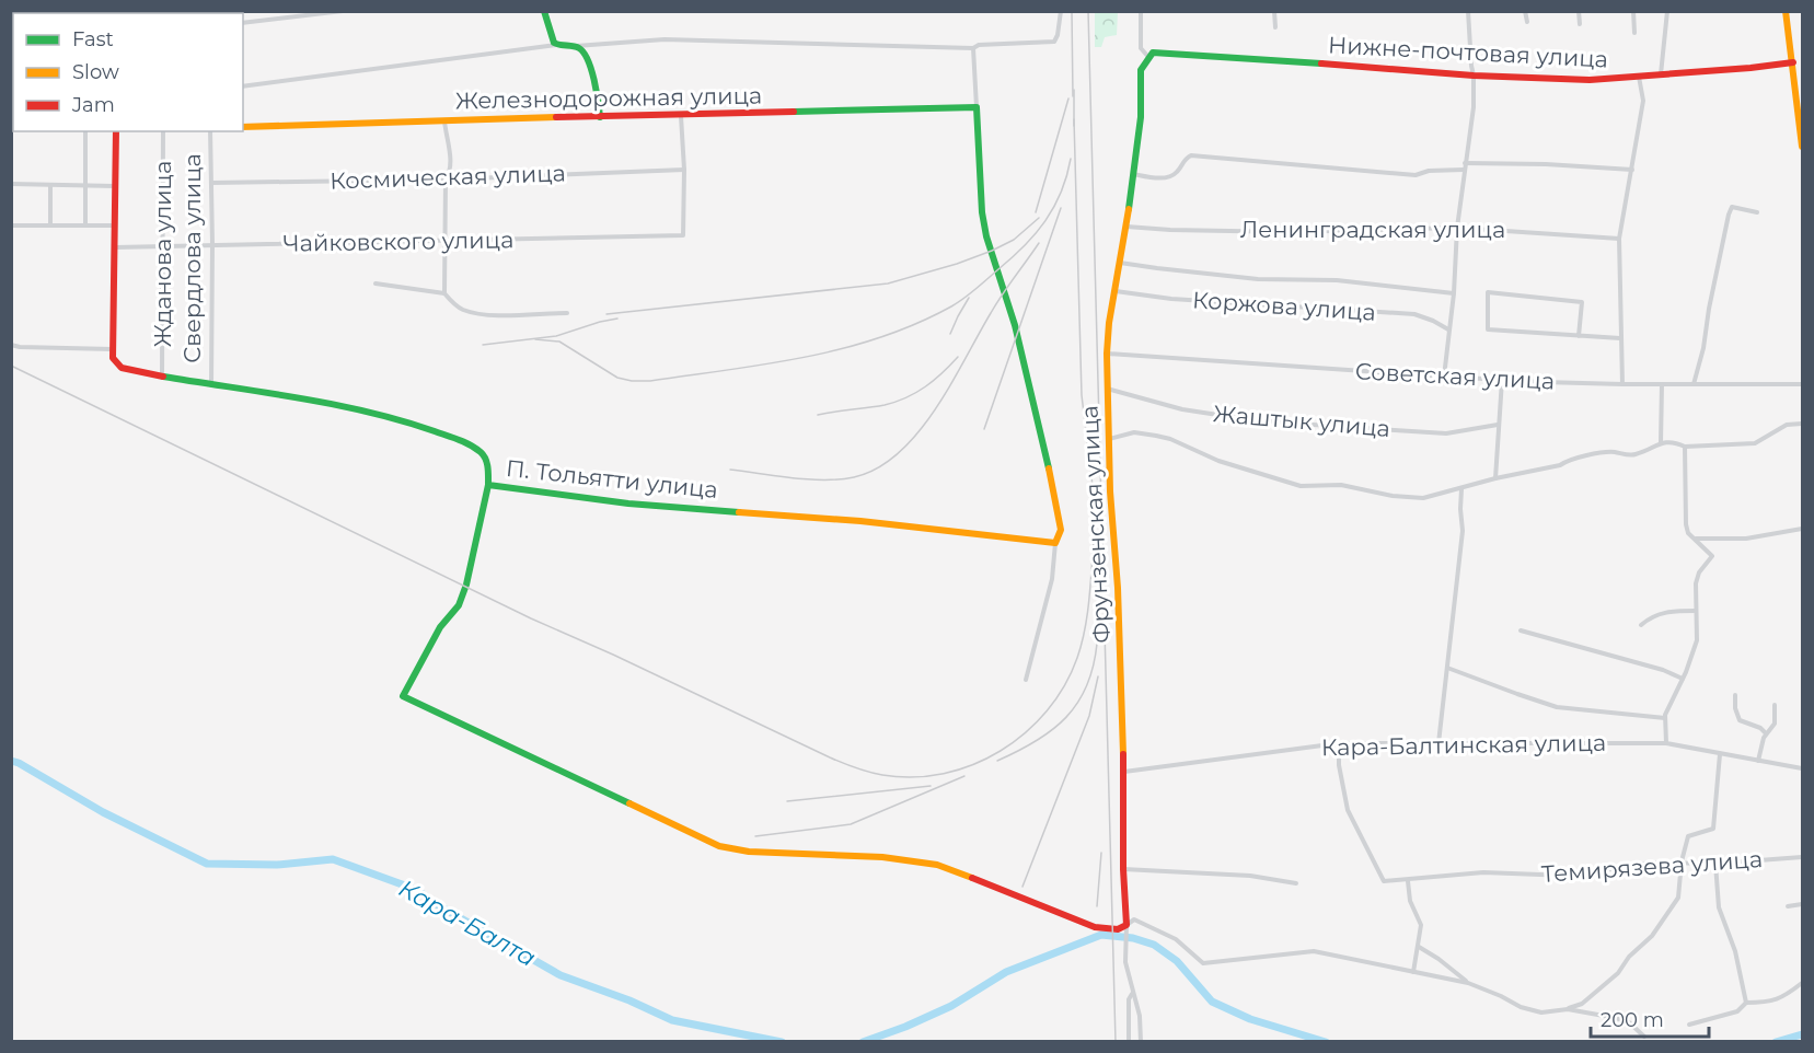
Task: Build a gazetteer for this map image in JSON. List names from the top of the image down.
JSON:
{
  "streets": {
    "main road": [
      "Нижне-почтовая улица",
      "Железнодорожная улица",
      "П. Тольятти улица",
      "Фрунзенская улица"
    ],
    "street": [
      "Космическая улица",
      "Ленинградская улица",
      "Чайковского улица",
      "Жданова улица",
      "Свердлова улица",
      "Коржова улица",
      "Советская улица",
      "Жаштык улица",
      "Кара-Балтинская улица",
      "Темирязева улица"
    ]
  },
  "crossings": [
    ["Нижне-почтовая улица", "Фрунзенская улица"],
    ["Космическая улица", "Чайковского улица"],
    ["Космическая улица", "Свердлова улица"],
    ["Ленинградская улица", "Фрунзенская улица"],
    ["Чайковского улица", "Жданова улица"],
    ["Чайковского улица", "Свердлова улица"],
    ["Жданова улица", "П. Тольятти улица"],
    ["Свердлова улица", "П. Тольятти улица"],
    ["Коржова улица", "Фрунзенская улица"],
    ["Советская улица", "Фрунзенская улица"],
    ["Жаштык улица", "Фрунзенская улица"],
    ["Фрунзенская улица", "Кара-Балтинская улица"],
    ["Кара-Балтинская улица", "Темирязева улица"]
  ],
  "water": ["Кара-Балта"],
  "legend": ["Fast", "Slow", "Jam"],
  "scale_bar": "200 m"
}
